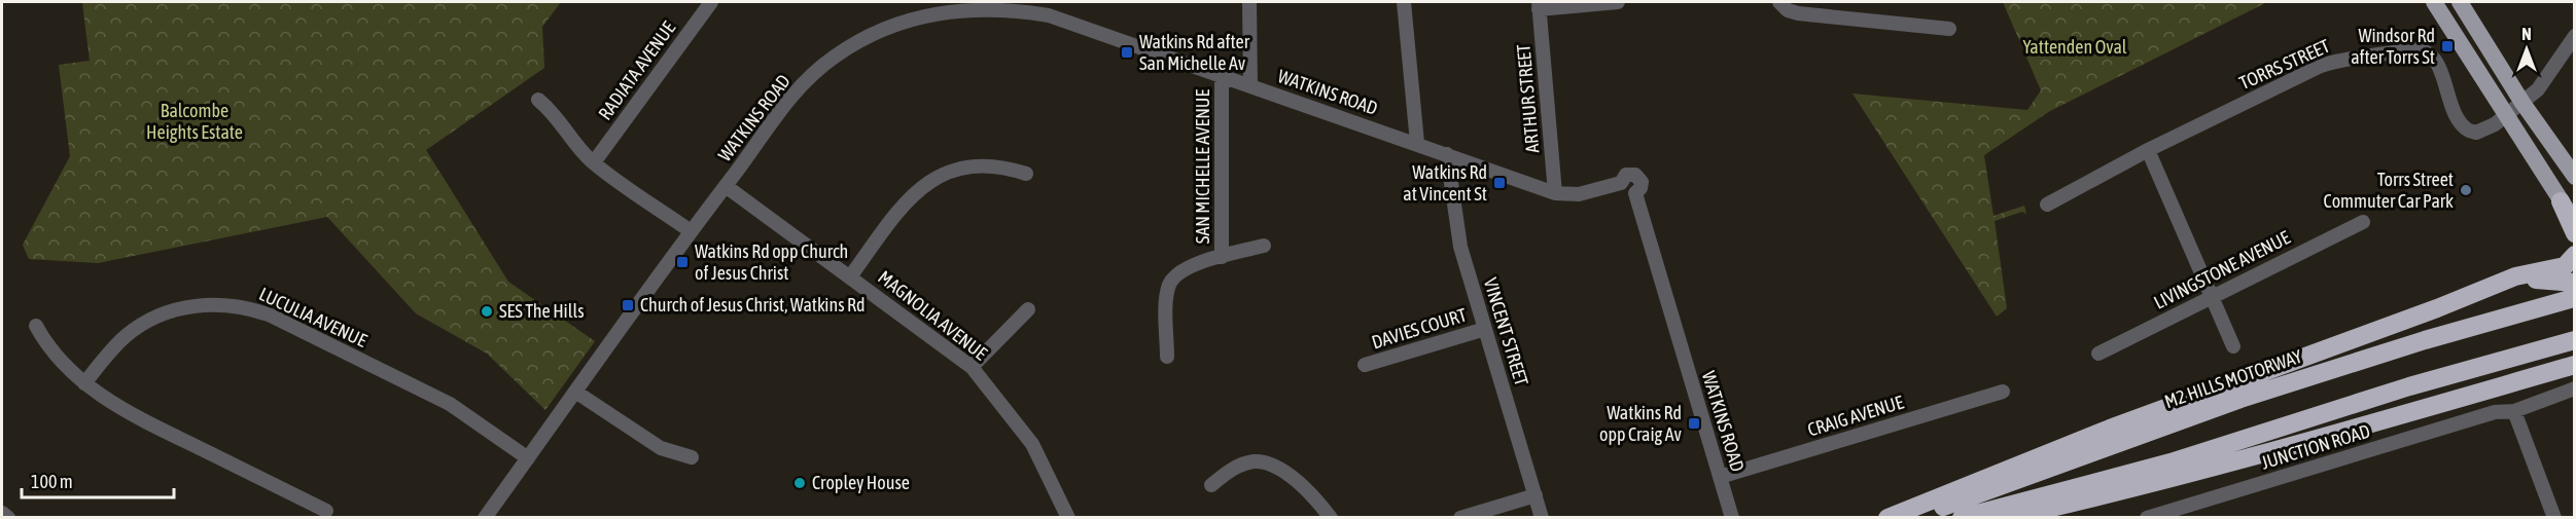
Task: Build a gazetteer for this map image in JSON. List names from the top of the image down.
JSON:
{
  "streets": {
    "highway": ["M2 HILLS MOTORWAY"],
    "street": [
      "TORRS STREET",
      "RADIATA AVENUE",
      "WATKINS ROAD",
      "ARTHUR STREET",
      "SAN MICHELLE AVENUE",
      "LIVINGSTONE AVENUE",
      "MAGNOLIA AVENUE",
      "LUCULIA AVENUE",
      "DAVIES COURT",
      "VINCENT STREET",
      "CRAIG AVENUE",
      "JUNCTION ROAD"
    ]
  },
  "crossings": [
    ["WATKINS ROAD", "ARTHUR STREET"],
    ["WATKINS ROAD", "SAN MICHELLE AVENUE"],
    ["WATKINS ROAD", "MAGNOLIA AVENUE"],
    ["WATKINS ROAD", "LUCULIA AVENUE"],
    ["WATKINS ROAD", "VINCENT STREET"],
    ["WATKINS ROAD", "CRAIG AVENUE"],
    ["DAVIES COURT", "VINCENT STREET"]
  ],
  "parks": ["Yattenden Oval", "Balcombe Heights Estate"],
  "places": {
    "transit": [
      "Windsor Rd after Torrs St",
      "Watkins Rd after San Michelle Av",
      "Watkins Rd at Vincent St",
      "Watkins Rd opp Church of Jesus Christ",
      "Church of Jesus Christ, Watkins Rd",
      "Watkins Rd opp Craig Av"
    ],
    "other": ["Torrs Street Commuter Car Park", "SES The Hills", "Cropley House"]
  },
  "scale_bar": "100 m",
  "north": "top"
}
